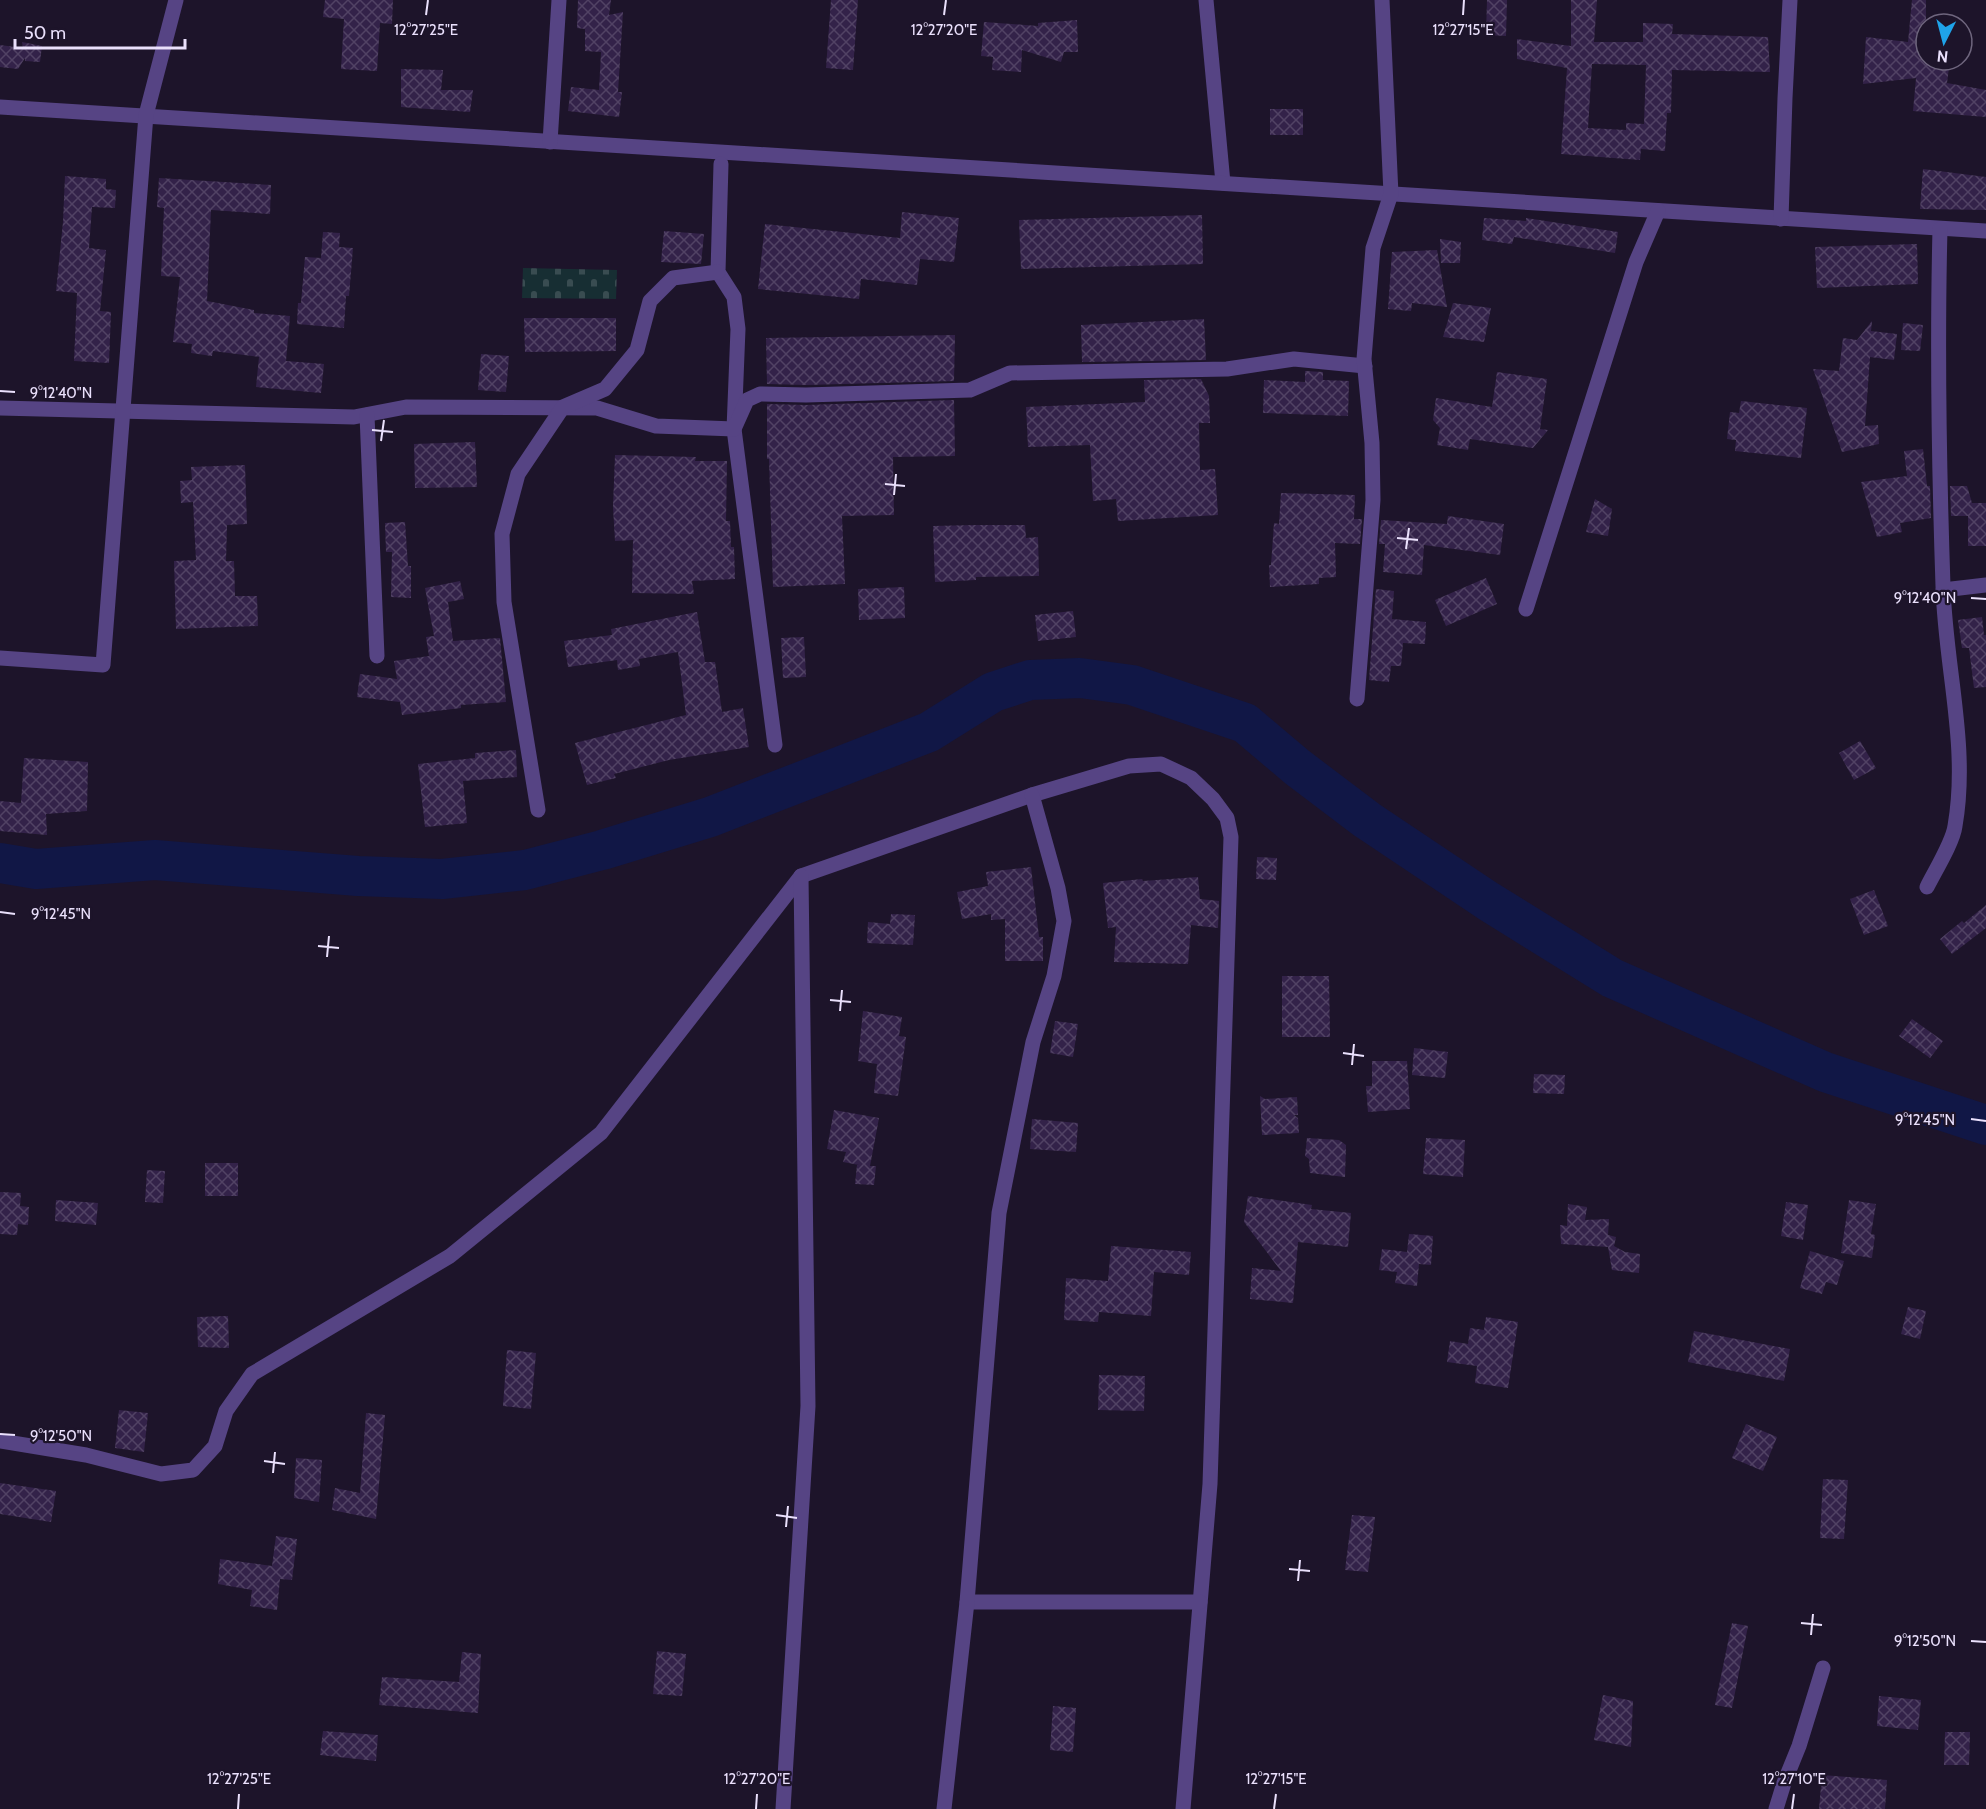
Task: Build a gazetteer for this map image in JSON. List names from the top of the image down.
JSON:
{
  "scale_bar": "50 m",
  "north": "bottom",
  "coordinates": [
    "12°27'25\"E",
    "12°27'20\"E",
    "12°27'15\"E",
    "9°12'40\"N",
    "9°12'45\"N",
    "9°12'50\"N",
    "12°27'10\"E"
  ]
}
